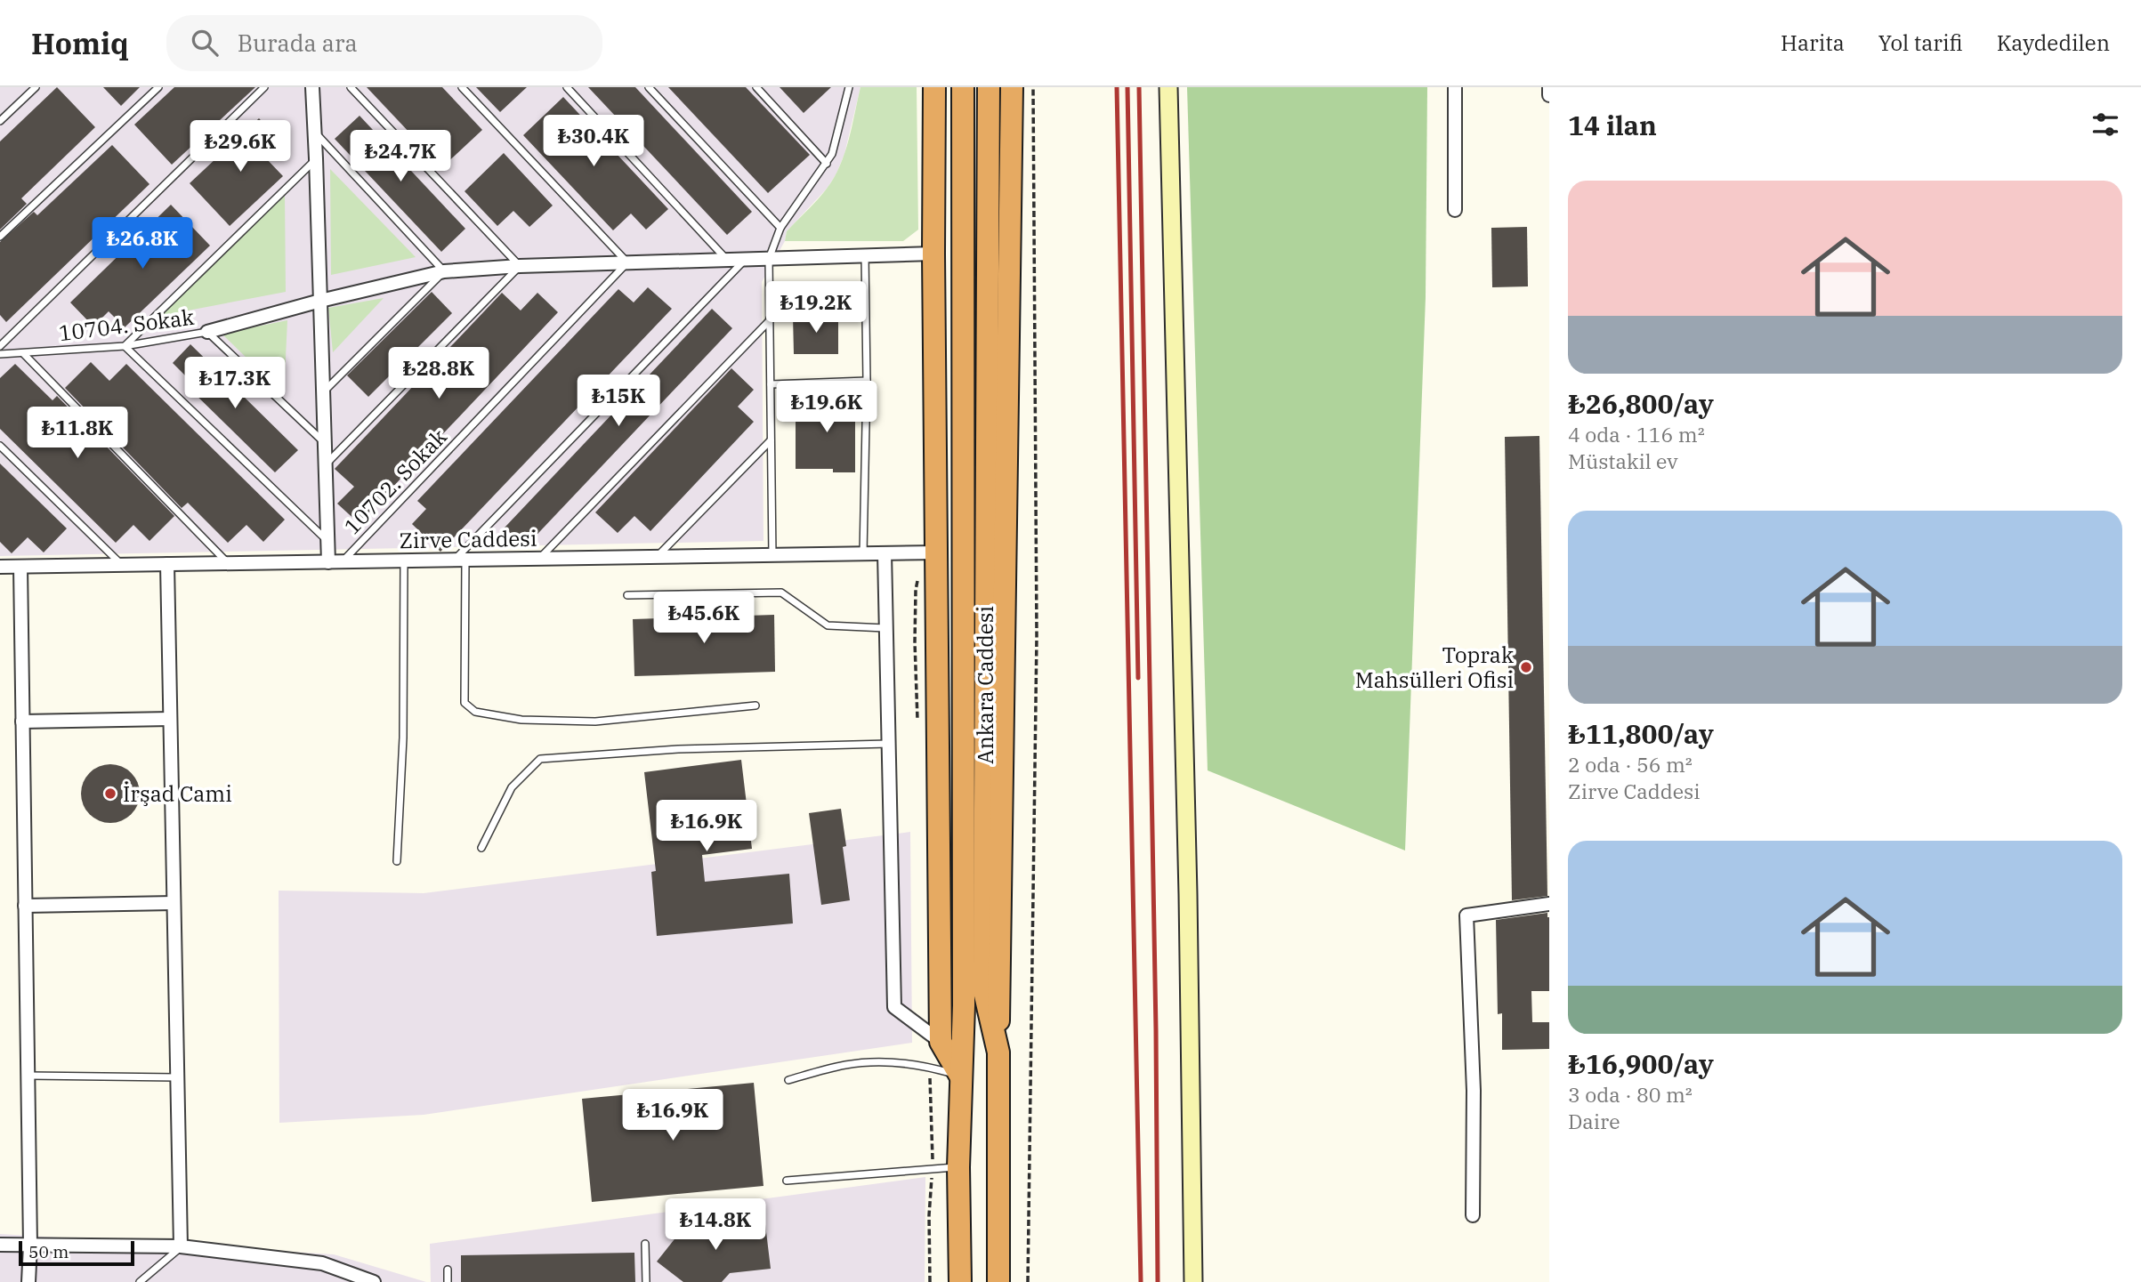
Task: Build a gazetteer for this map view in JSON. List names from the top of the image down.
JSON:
{
  "streets": {
    "highway": ["Ankara Caddesi"],
    "street": ["Zirve Caddesi"],
    "lane": ["10704. Sokak", "10702. Sokak"]
  },
  "crossings": [
    ["10702. Sokak", "Zirve Caddesi"]
  ],
  "places": ["Toprak Mahsülleri Ofisi", "İrşad Cami"],
  "scale_bar": "50 m",
  "page": {
    "header": "Homiq",
    "search": "Burada ara",
    "nav": ["Harita", "Yol tarifi", "Kaydedilen"],
    "heading": "14 ilan",
    "price": [
      "₺30.4K",
      "₺29.6K",
      "₺24.7K",
      "₺26.8K",
      "₺19.2K",
      "₺28.8K",
      "₺17.3K",
      "₺15K",
      "₺19.6K",
      "₺11.8K",
      "₺45.6K",
      "₺16.9K",
      "₺16.9K",
      "₺14.8K"
    ],
    "list": [
      {
        "name": "₺26,800/ay",
        "note": "4 oda · 116 m² · Müstakil ev"
      },
      {
        "name": "₺11,800/ay",
        "note": "2 oda · 56 m² · Zirve Caddesi"
      },
      {
        "name": "₺16,900/ay",
        "note": "3 oda · 80 m² · Daire"
      }
    ],
    "scale": "50 m"
  }
}
